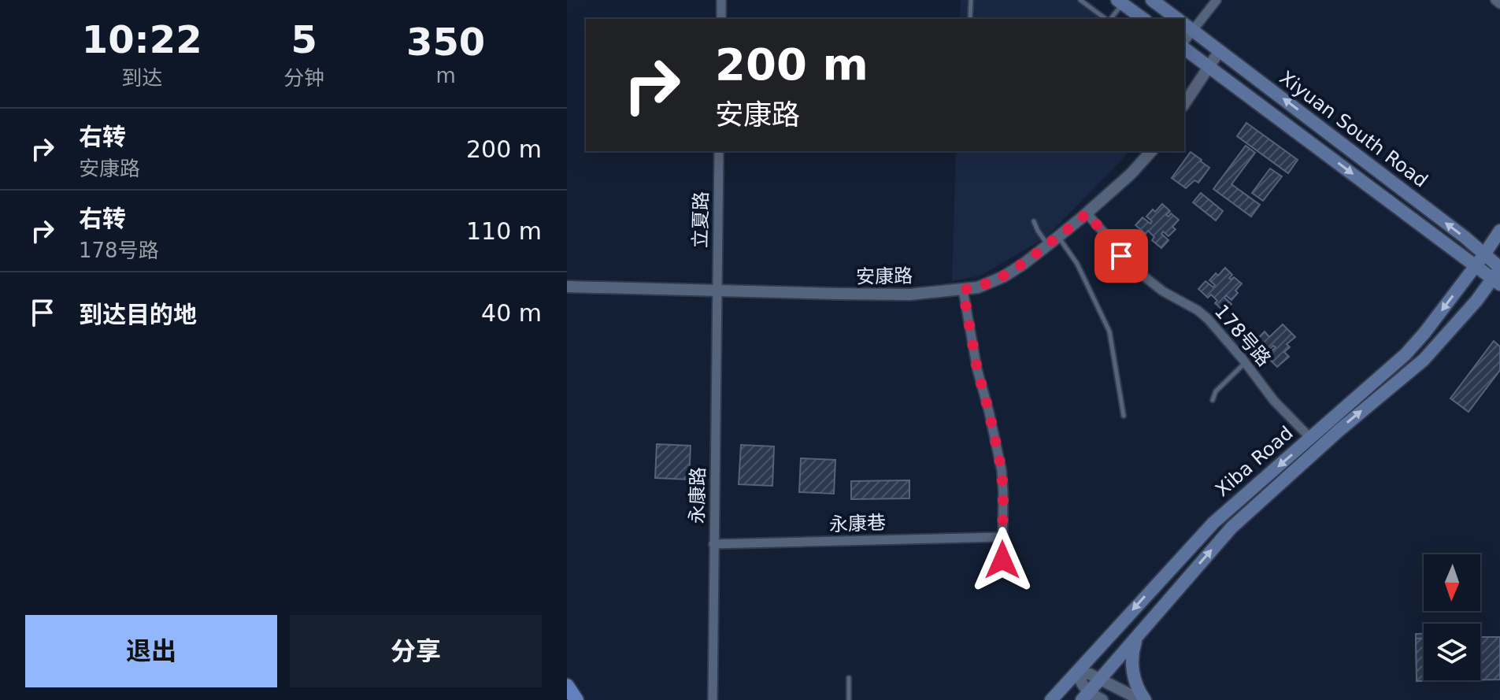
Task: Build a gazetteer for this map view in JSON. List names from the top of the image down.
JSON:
{
  "streets": {
    "main road": ["Xiyuan South Road", "Xiba Road"],
    "street": [
      "立夏路",
      "安康路",
      "178号路",
      "永康路",
      "永康巷"
    ]
  },
  "crossings": [
    ["Xiyuan South Road", "Xiba Road"],
    ["立夏路", "安康路"],
    ["立夏路", "永康路"],
    ["安康路", "178号路"],
    ["安康路", "永康路"],
    ["178号路", "Xiba Road"],
    ["永康路", "永康巷"]
  ],
  "north": "bottom",
  "page": {
    "eta": [
      "10:22",
      "到达",
      "5",
      "分钟",
      "350",
      "m"
    ],
    "turn": ["200 m", "安康路"],
    "list": [
      {
        "name": "右转",
        "note": "安康路",
        "value": "200 m"
      },
      {
        "name": "右转",
        "note": "178号路",
        "value": "110 m"
      },
      {
        "name": "到达目的地",
        "value": "40 m"
      }
    ],
    "buttons": ["退出", "分享"]
  }
}
